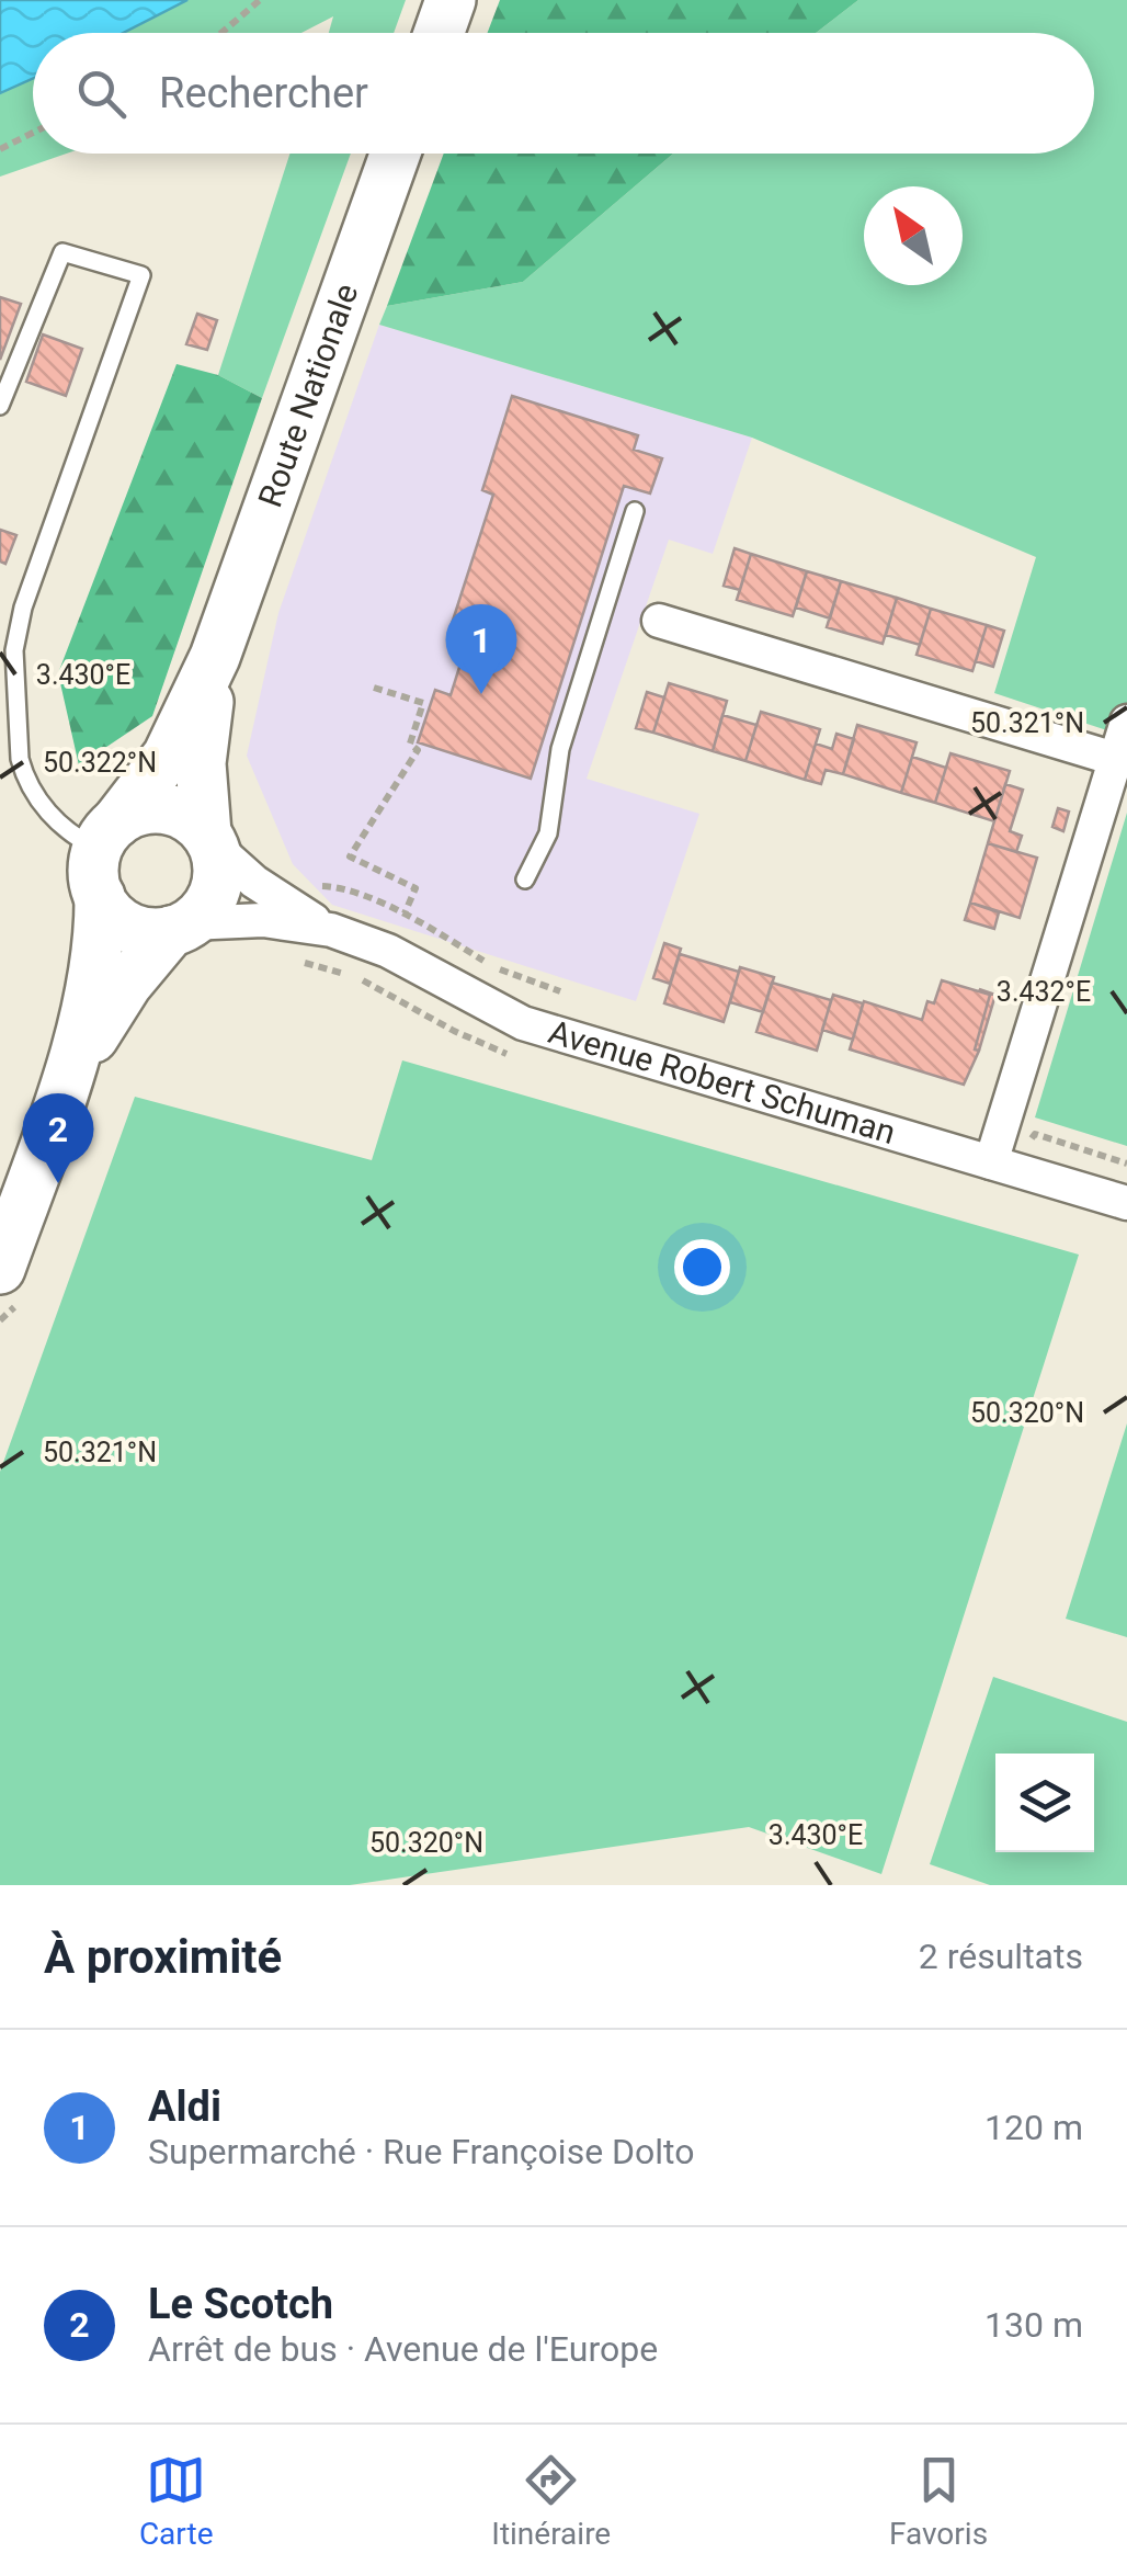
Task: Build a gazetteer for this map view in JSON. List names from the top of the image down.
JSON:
{
  "streets": {
    "main road": ["Route Nationale"],
    "street": ["Avenue Robert Schuman"]
  },
  "crossings": [
    ["Route Nationale", "Avenue Robert Schuman"]
  ],
  "north": "top left",
  "page": {
    "search": "Rechercher",
    "pins": ["1", "2"],
    "heading": ["À proximité", "2 résultats"],
    "list": [
      {
        "mark": "1",
        "name": "Aldi",
        "note": "Supermarché · Rue Françoise Dolto",
        "value": "120 m"
      },
      {
        "mark": "2",
        "name": "Le Scotch",
        "note": "Arrêt de bus · Avenue de l'Europe",
        "value": "130 m"
      }
    ],
    "nav": ["Carte", "Itinéraire", "Favoris"]
  },
  "coordinates": [
    "3.430°E",
    "50.321°N",
    "50.322°N",
    "3.432°E",
    "50.320°N"
  ]
}
